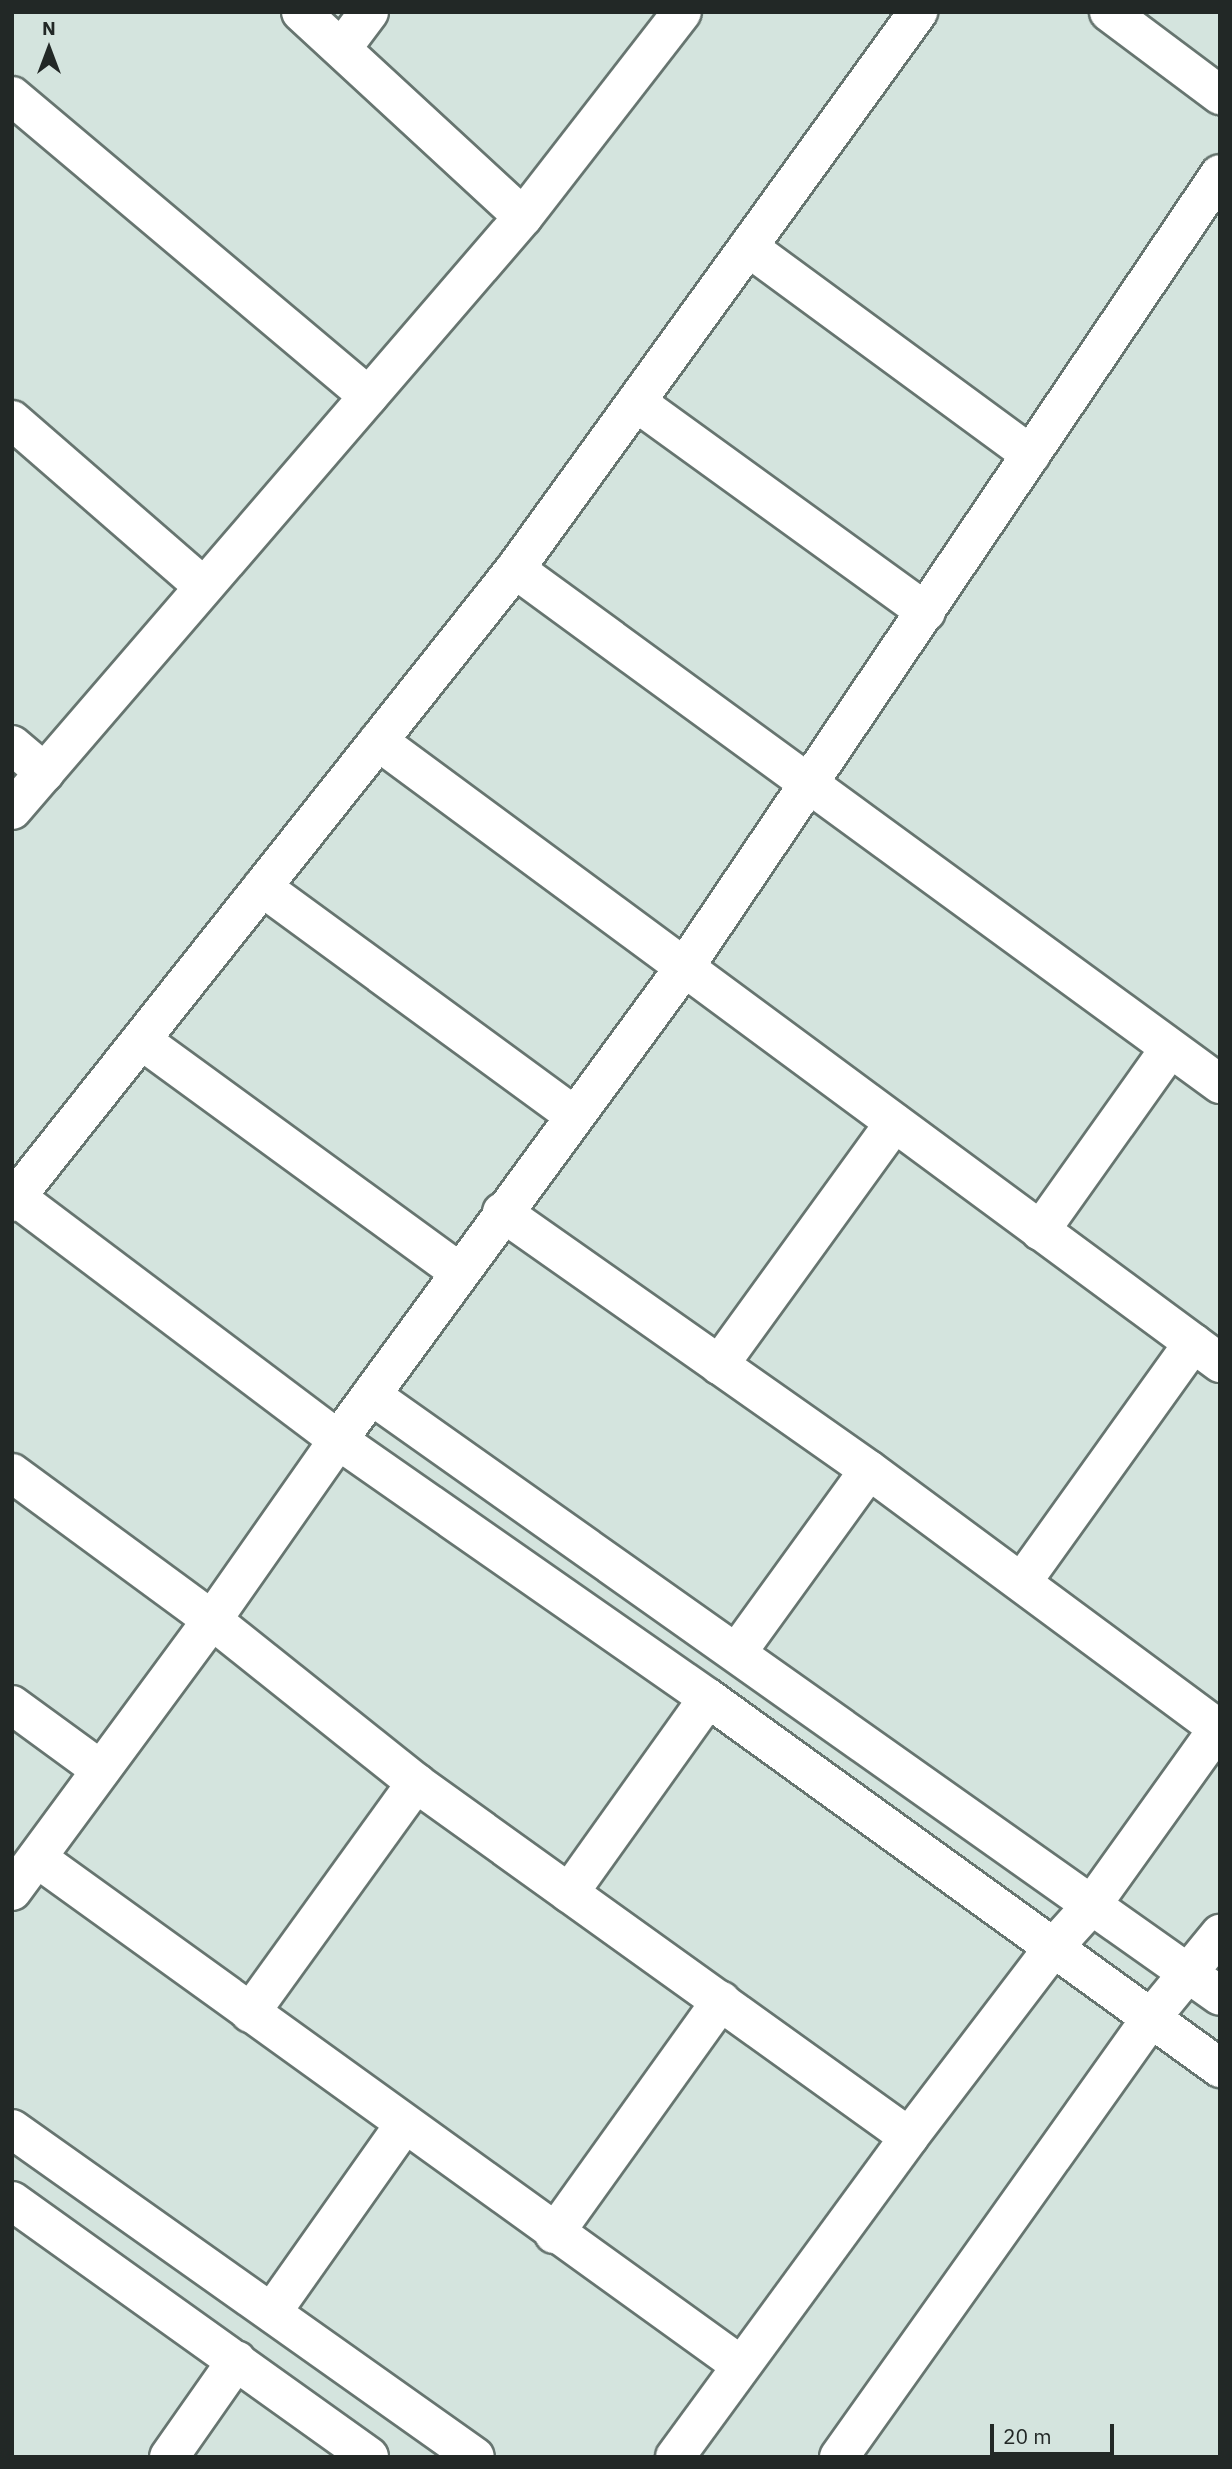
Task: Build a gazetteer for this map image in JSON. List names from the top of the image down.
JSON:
{
  "scale_bar": "20 m",
  "north": "top"
}
